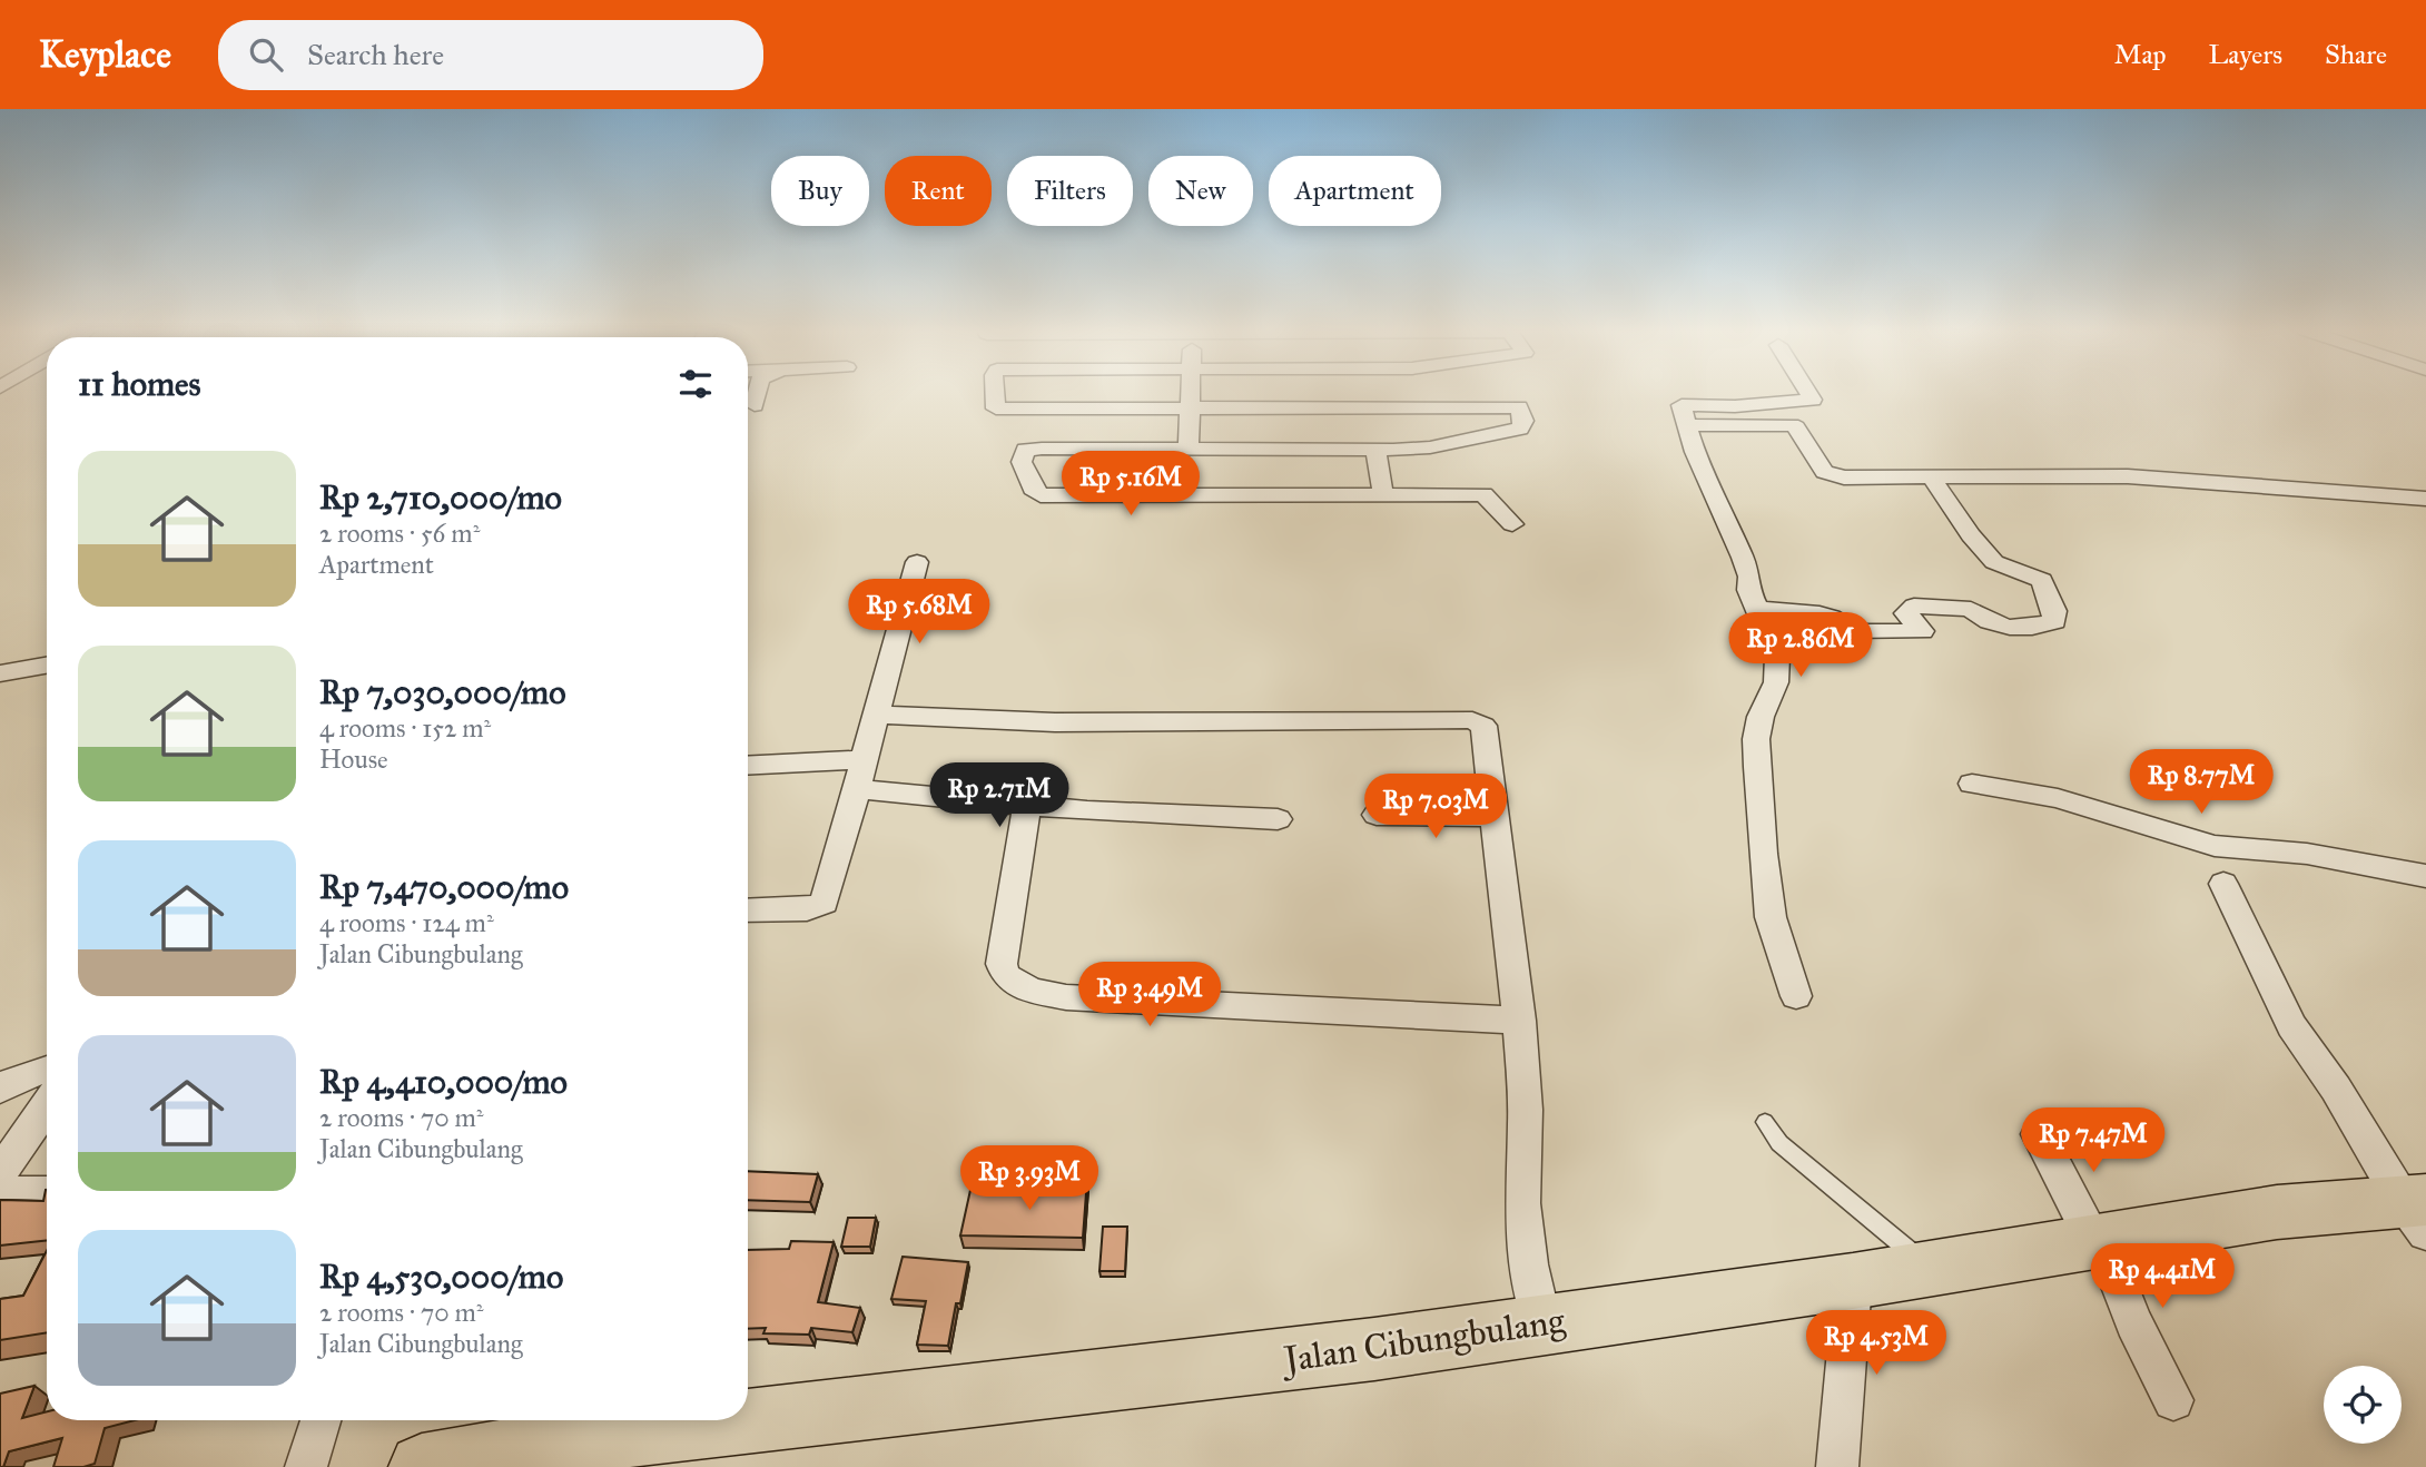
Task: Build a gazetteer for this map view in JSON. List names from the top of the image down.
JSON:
{
  "streets": {
    "highway": ["Jalan Cibungbulang"]
  },
  "page": {
    "header": "Keyplace",
    "search": "Search here",
    "nav": ["Map", "Layers", "Share"],
    "chip": [
      "Buy",
      "Rent",
      "Filters",
      "New",
      "Apartment"
    ],
    "heading": "11 homes",
    "list": [
      {
        "name": "Rp 2,710,000/mo",
        "note": "2 rooms · 56 m² · Apartment"
      },
      {
        "name": "Rp 7,030,000/mo",
        "note": "4 rooms · 152 m² · House"
      },
      {
        "name": "Rp 7,470,000/mo",
        "note": "4 rooms · 124 m² · Jalan Cibungbulang"
      },
      {
        "name": "Rp 4,410,000/mo",
        "note": "2 rooms · 70 m² · Jalan Cibungbulang"
      },
      {
        "name": "Rp 4,530,000/mo",
        "note": "2 rooms · 70 m² · Jalan Cibungbulang"
      }
    ],
    "price": [
      "Rp 5.16M",
      "Rp 5.68M",
      "Rp 2.86M",
      "Rp 8.77M",
      "Rp 2.71M",
      "Rp 7.03M",
      "Rp 3.49M",
      "Rp 7.47M",
      "Rp 3.93M",
      "Rp 4.41M",
      "Rp 4.53M"
    ]
  }
}
